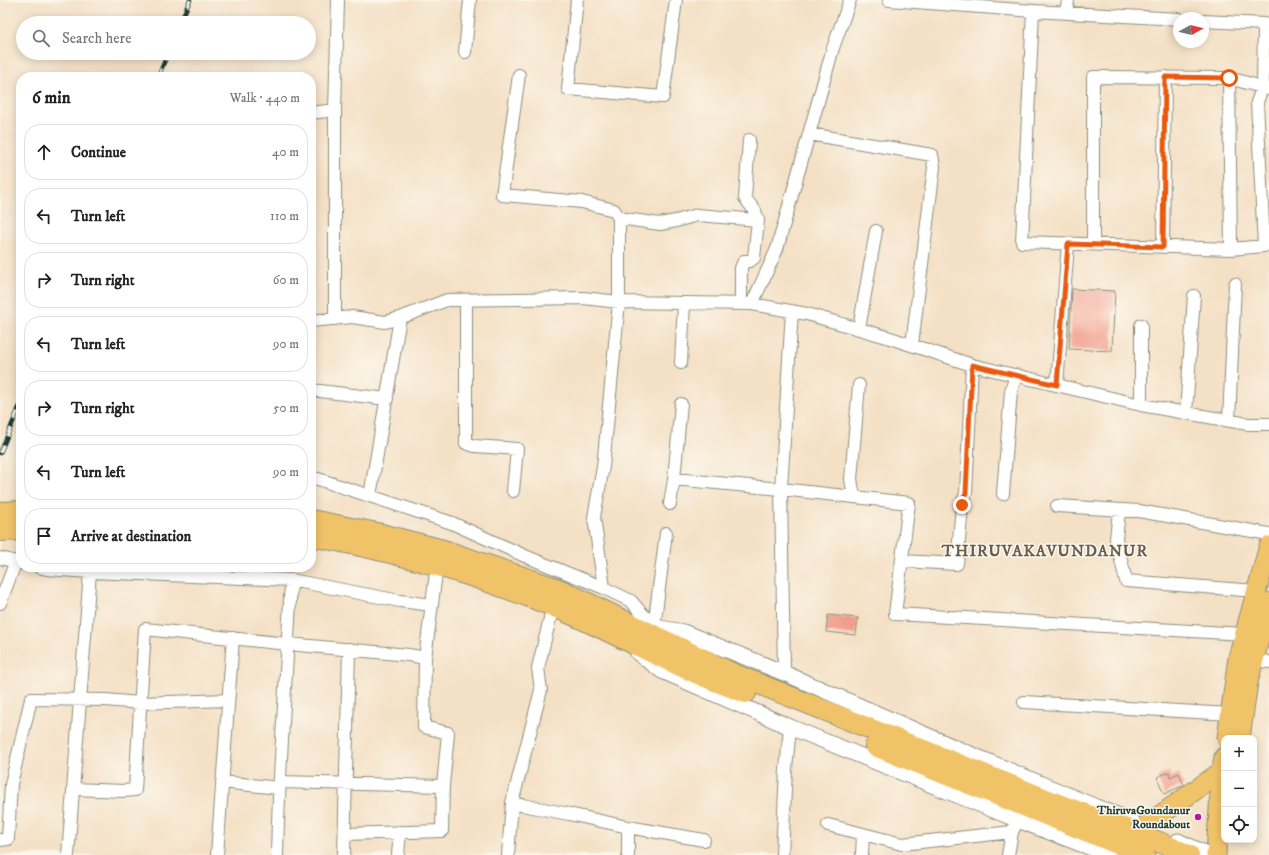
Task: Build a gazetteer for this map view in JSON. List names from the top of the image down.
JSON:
{
  "districts": ["THIRUVAKAVUNDANUR"],
  "places": ["ThiruvaGoundanur Roundabout"],
  "north": "right",
  "page": {
    "search": "Search here",
    "heading": ["6 min", "Walk · 440 m"],
    "list": [
      ["Continue", "40 m"],
      ["Turn left", "110 m"],
      ["Turn right", "60 m"],
      ["Turn left", "90 m"],
      ["Turn right", "50 m"],
      ["Turn left", "90 m"],
      "Arrive at destination"
    ],
    "map_buttons": ["+", "−"]
  }
}
